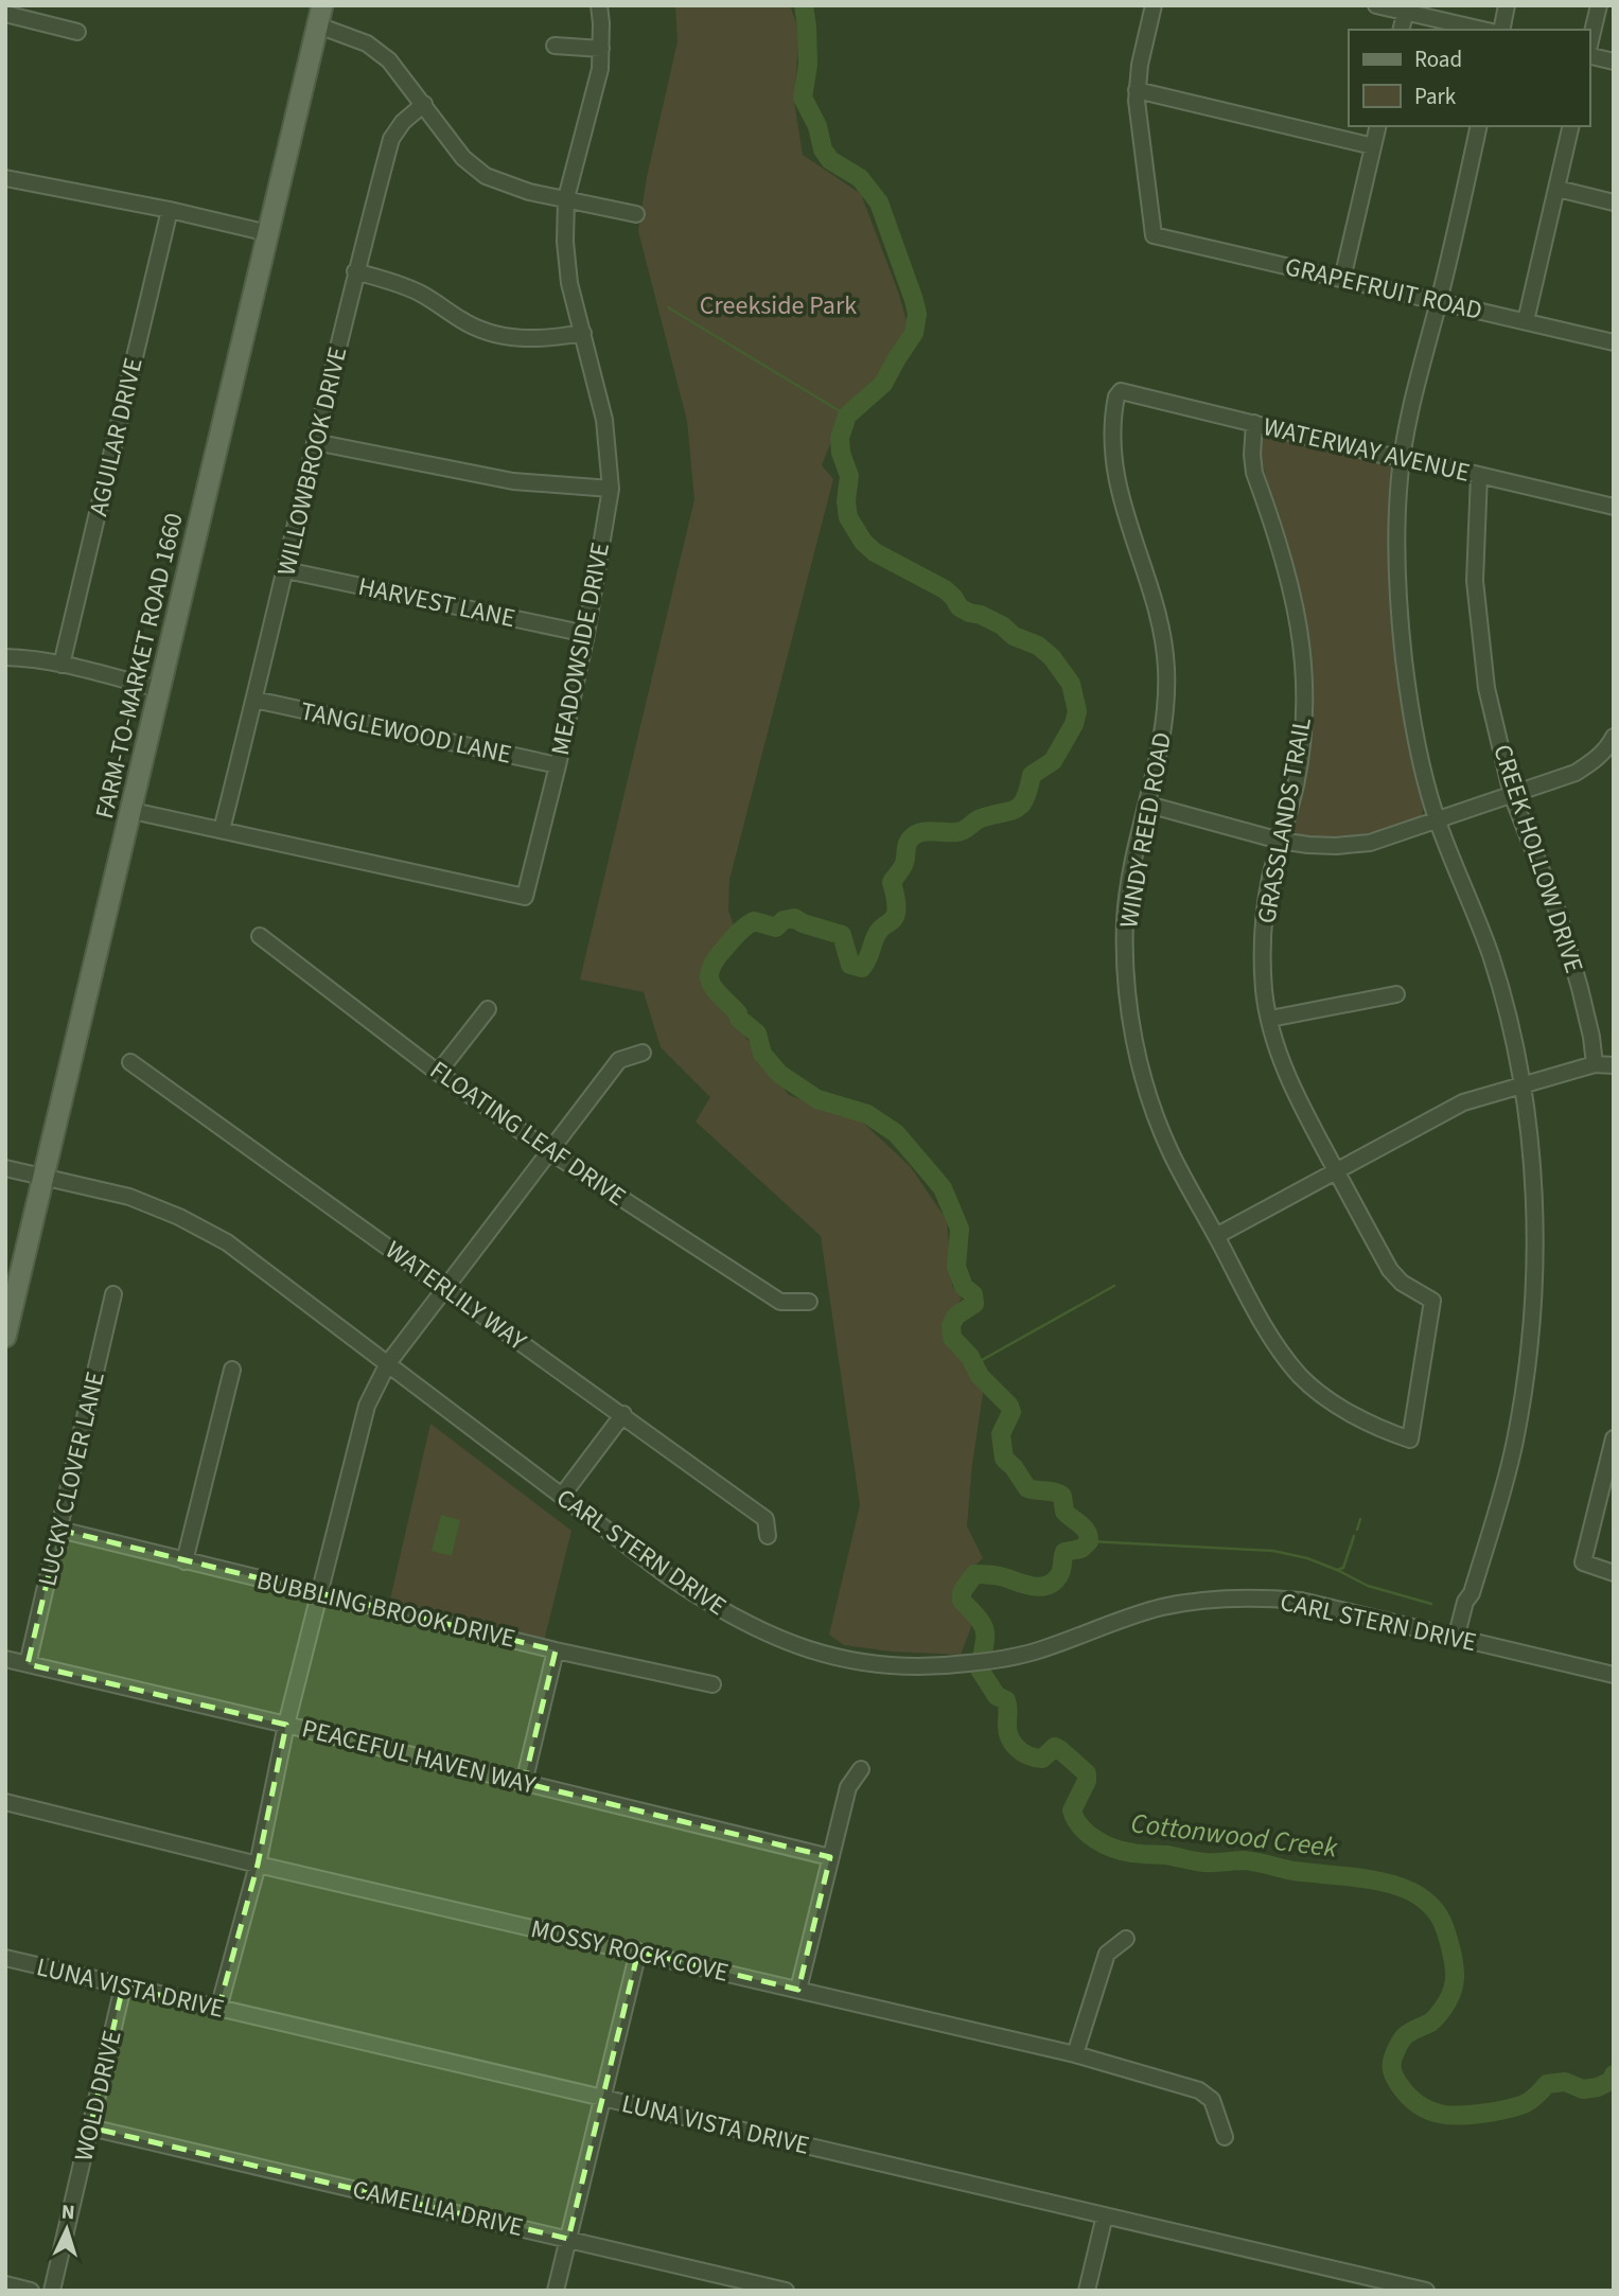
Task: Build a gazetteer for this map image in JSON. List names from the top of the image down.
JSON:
{
  "streets": {
    "main road": ["FARM-TO-MARKET ROAD 1660"],
    "street": [
      "GRAPEFRUIT ROAD",
      "AGUILAR DRIVE",
      "WATERWAY AVENUE",
      "WILLOWBROOK DRIVE",
      "HARVEST LANE",
      "MEADOWSIDE DRIVE",
      "TANGLEWOOD LANE",
      "GRASSLANDS TRAIL",
      "WINDY REED ROAD",
      "CREEK HOLLOW DRIVE",
      "FLOATING LEAF DRIVE",
      "WATERLILY WAY",
      "LUCKY CLOVER LANE",
      "CARL STERN DRIVE",
      "BUBBLING BROOK DRIVE",
      "PEACEFUL HAVEN WAY",
      "MOSSY ROCK COVE",
      "LUNA VISTA DRIVE",
      "WOLD DRIVE",
      "CAMELLIA DRIVE"
    ]
  },
  "crossings": [
    ["WATERWAY AVENUE", "GRASSLANDS TRAIL"],
    ["WATERWAY AVENUE", "WINDY REED ROAD"],
    ["WATERWAY AVENUE", "CREEK HOLLOW DRIVE"],
    ["WILLOWBROOK DRIVE", "HARVEST LANE"],
    ["WILLOWBROOK DRIVE", "MEADOWSIDE DRIVE"],
    ["WILLOWBROOK DRIVE", "TANGLEWOOD LANE"],
    ["HARVEST LANE", "MEADOWSIDE DRIVE"],
    ["MEADOWSIDE DRIVE", "FARM-TO-MARKET ROAD 1660"],
    ["MEADOWSIDE DRIVE", "TANGLEWOOD LANE"],
    ["FARM-TO-MARKET ROAD 1660", "CARL STERN DRIVE"],
    ["GRASSLANDS TRAIL", "WINDY REED ROAD"],
    ["LUCKY CLOVER LANE", "BUBBLING BROOK DRIVE"],
    ["LUCKY CLOVER LANE", "PEACEFUL HAVEN WAY"],
    ["LUNA VISTA DRIVE", "WOLD DRIVE"],
    ["WOLD DRIVE", "CAMELLIA DRIVE"]
  ],
  "water": ["Cottonwood Creek"],
  "parks": ["Creekside Park"],
  "legend": ["Road", "Park"],
  "north": "top"
}
